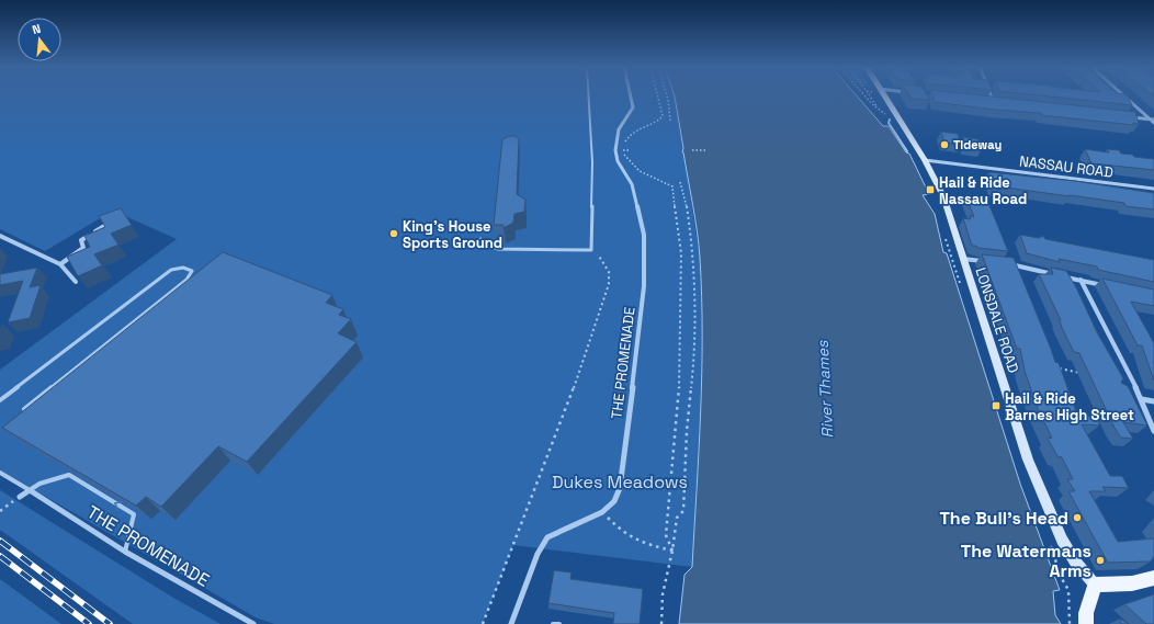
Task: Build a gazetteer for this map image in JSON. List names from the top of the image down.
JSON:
{
  "streets": {
    "main road": ["LONSDALE ROAD"],
    "street": ["NASSAU ROAD", "THE PROMENADE"]
  },
  "crossings": [
    ["NASSAU ROAD", "LONSDALE ROAD"]
  ],
  "water": ["River Thames"],
  "parks": ["Dukes Meadows"],
  "places": {
    "other": [
      "Tideway",
      "King's House Sports Ground",
      "The Bull's Head",
      "The Watermans Arms"
    ],
    "transit": ["Hail & Ride Nassau Road", "Hail & Ride Barnes High Street"]
  },
  "north": "top"
}
